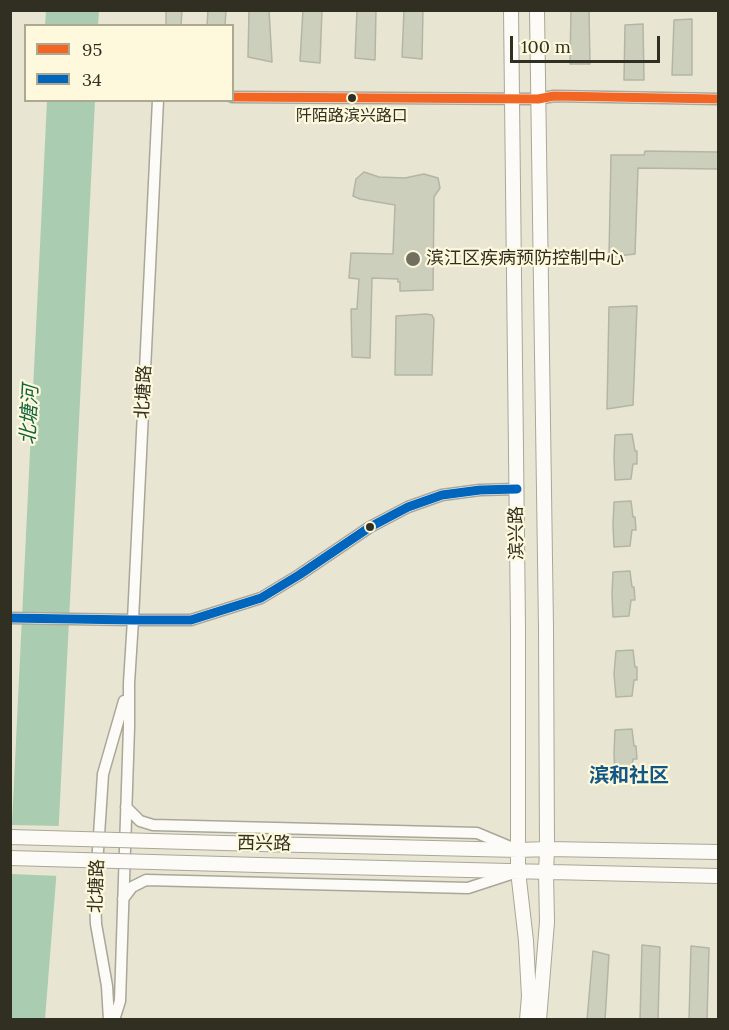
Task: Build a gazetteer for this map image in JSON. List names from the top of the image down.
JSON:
{
  "streets": {
    "main road": ["滨兴路", "西兴路"],
    "street": ["北塘路"]
  },
  "crossings": [
    ["北塘路", "西兴路"],
    ["滨兴路", "西兴路"]
  ],
  "districts": ["滨和社区"],
  "water": ["北塘河"],
  "places": ["阡陌路滨兴路口", "滨江区疾病预防控制中心"],
  "lines": ["transit line 95", "transit line 34"],
  "legend": ["95", "34"],
  "scale_bar": "100 m"
}
